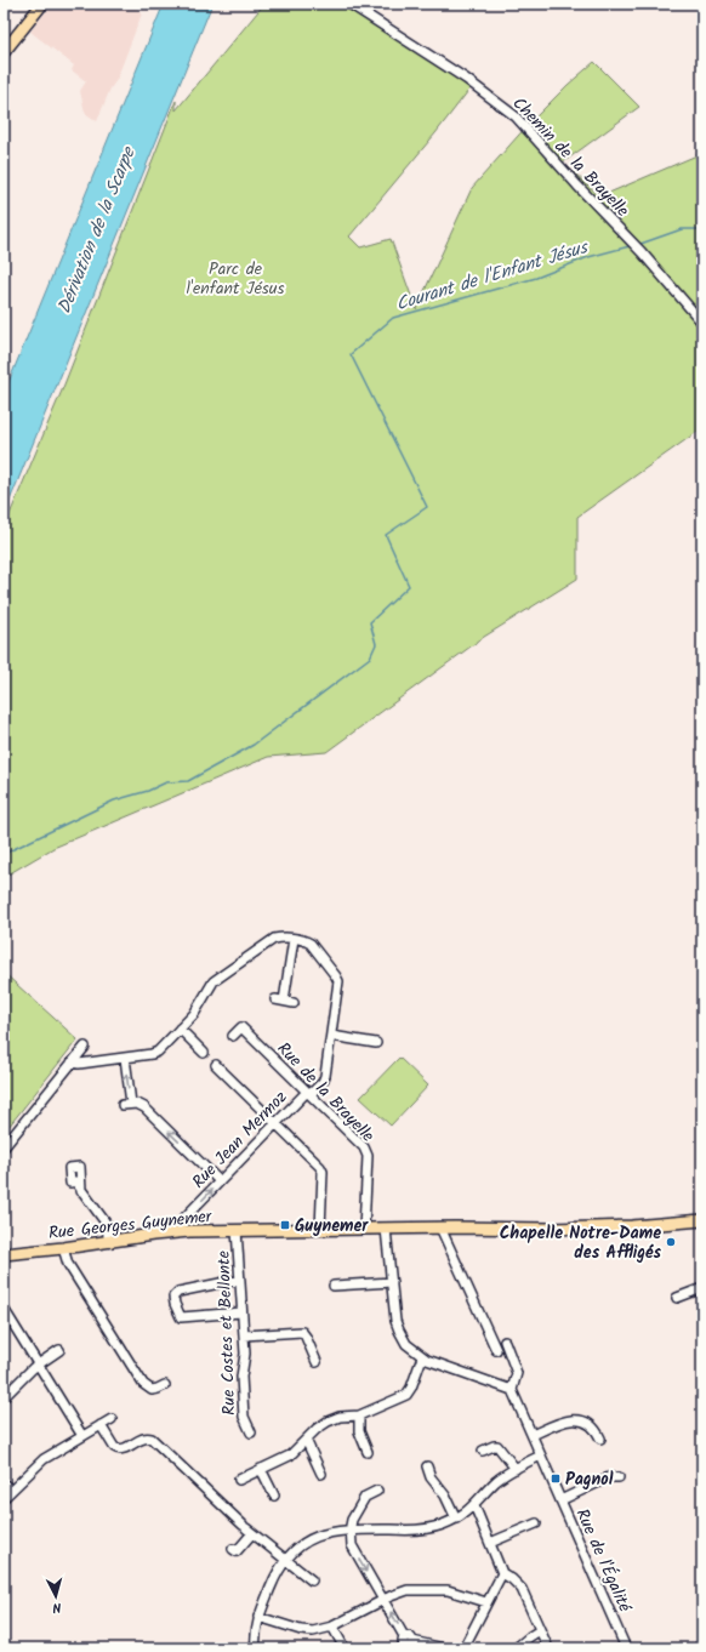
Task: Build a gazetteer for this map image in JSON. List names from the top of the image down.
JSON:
{
  "streets": {
    "main road": ["Rue Georges Guynemer"],
    "street": [
      "Chemin de la Brayelle",
      "Rue de la Brayelle",
      "Rue Jean Mermoz",
      "Rue Costes et Bellonte",
      "Rue de l'Égalité"
    ]
  },
  "crossings": [
    ["Rue de la Brayelle", "Rue Jean Mermoz"],
    ["Rue de la Brayelle", "Rue Georges Guynemer"],
    ["Rue Jean Mermoz", "Rue Georges Guynemer"],
    ["Rue Georges Guynemer", "Rue Costes et Bellonte"]
  ],
  "water": ["Dérivation de la Scarpe", "Courant de l'Enfant Jésus"],
  "parks": ["Parc de l'enfant Jésus"],
  "places": {
    "transit": ["Guynemer", "Pagnol"],
    "other": ["Chapelle Notre-Dame des Affligés"]
  },
  "north": "bottom"
}
